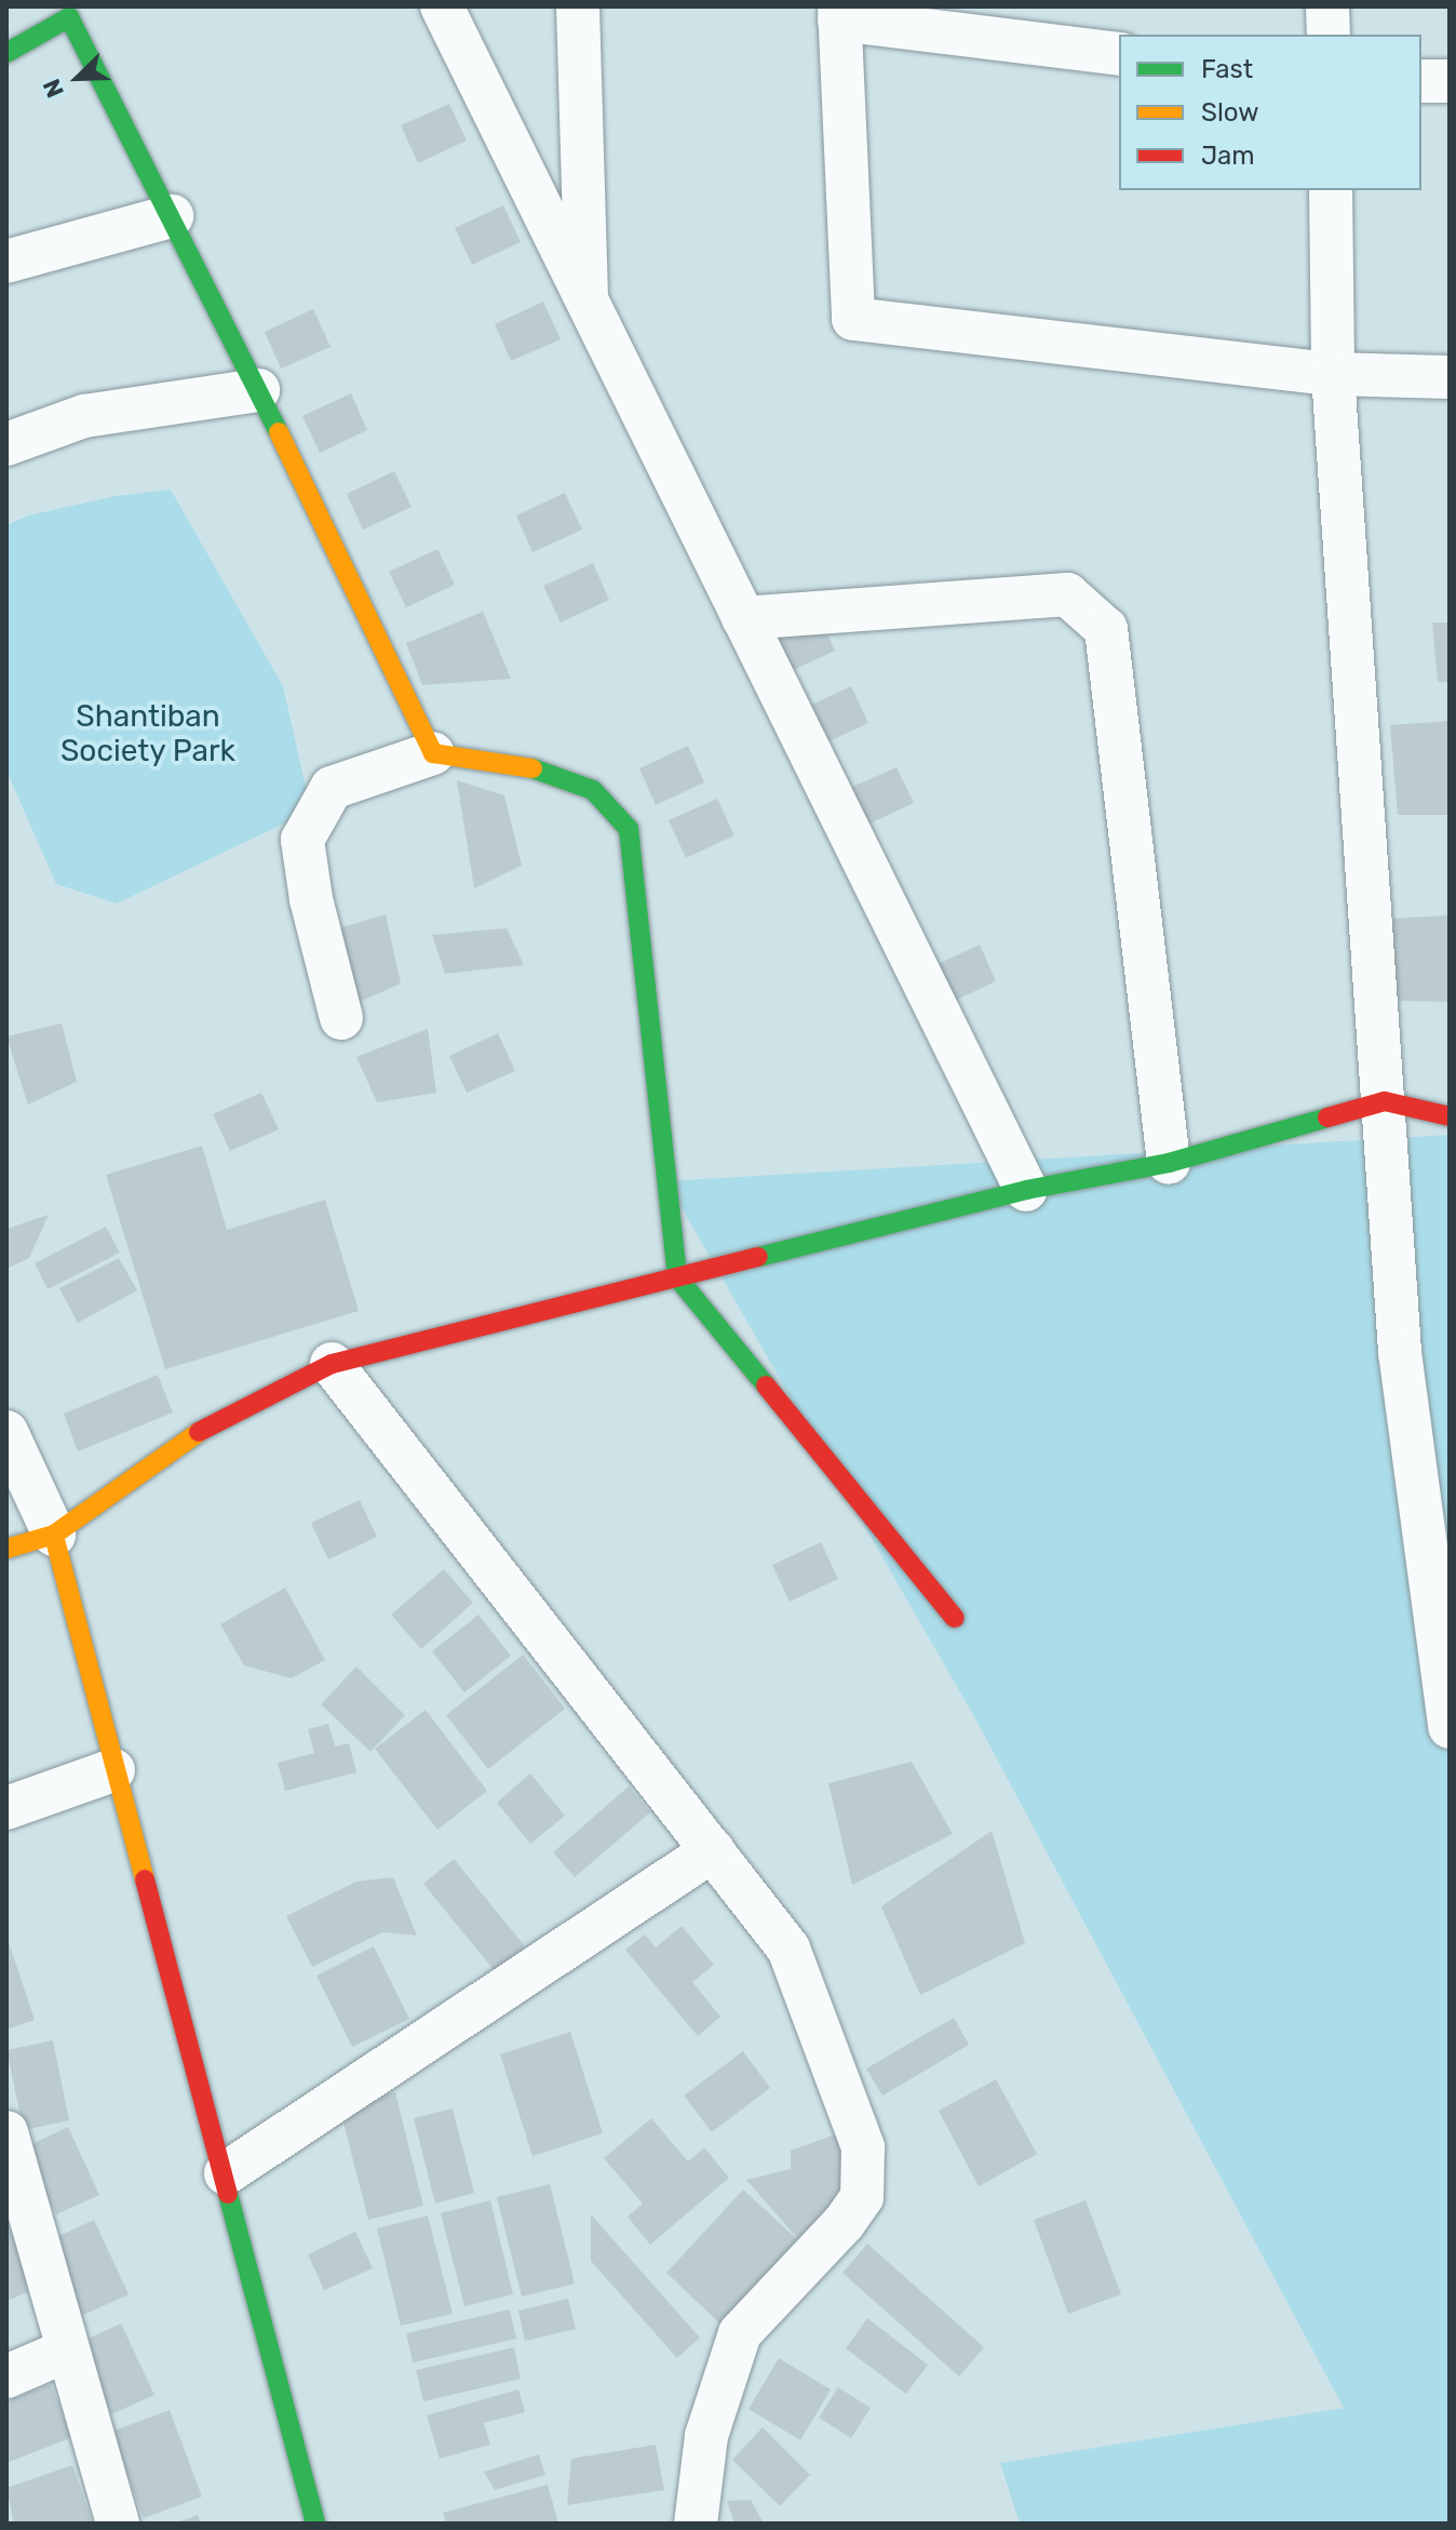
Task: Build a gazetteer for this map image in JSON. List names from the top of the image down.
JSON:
{
  "parks": ["Shantiban Society Park"],
  "legend": ["Fast", "Slow", "Jam"],
  "north": "bottom left"
}
